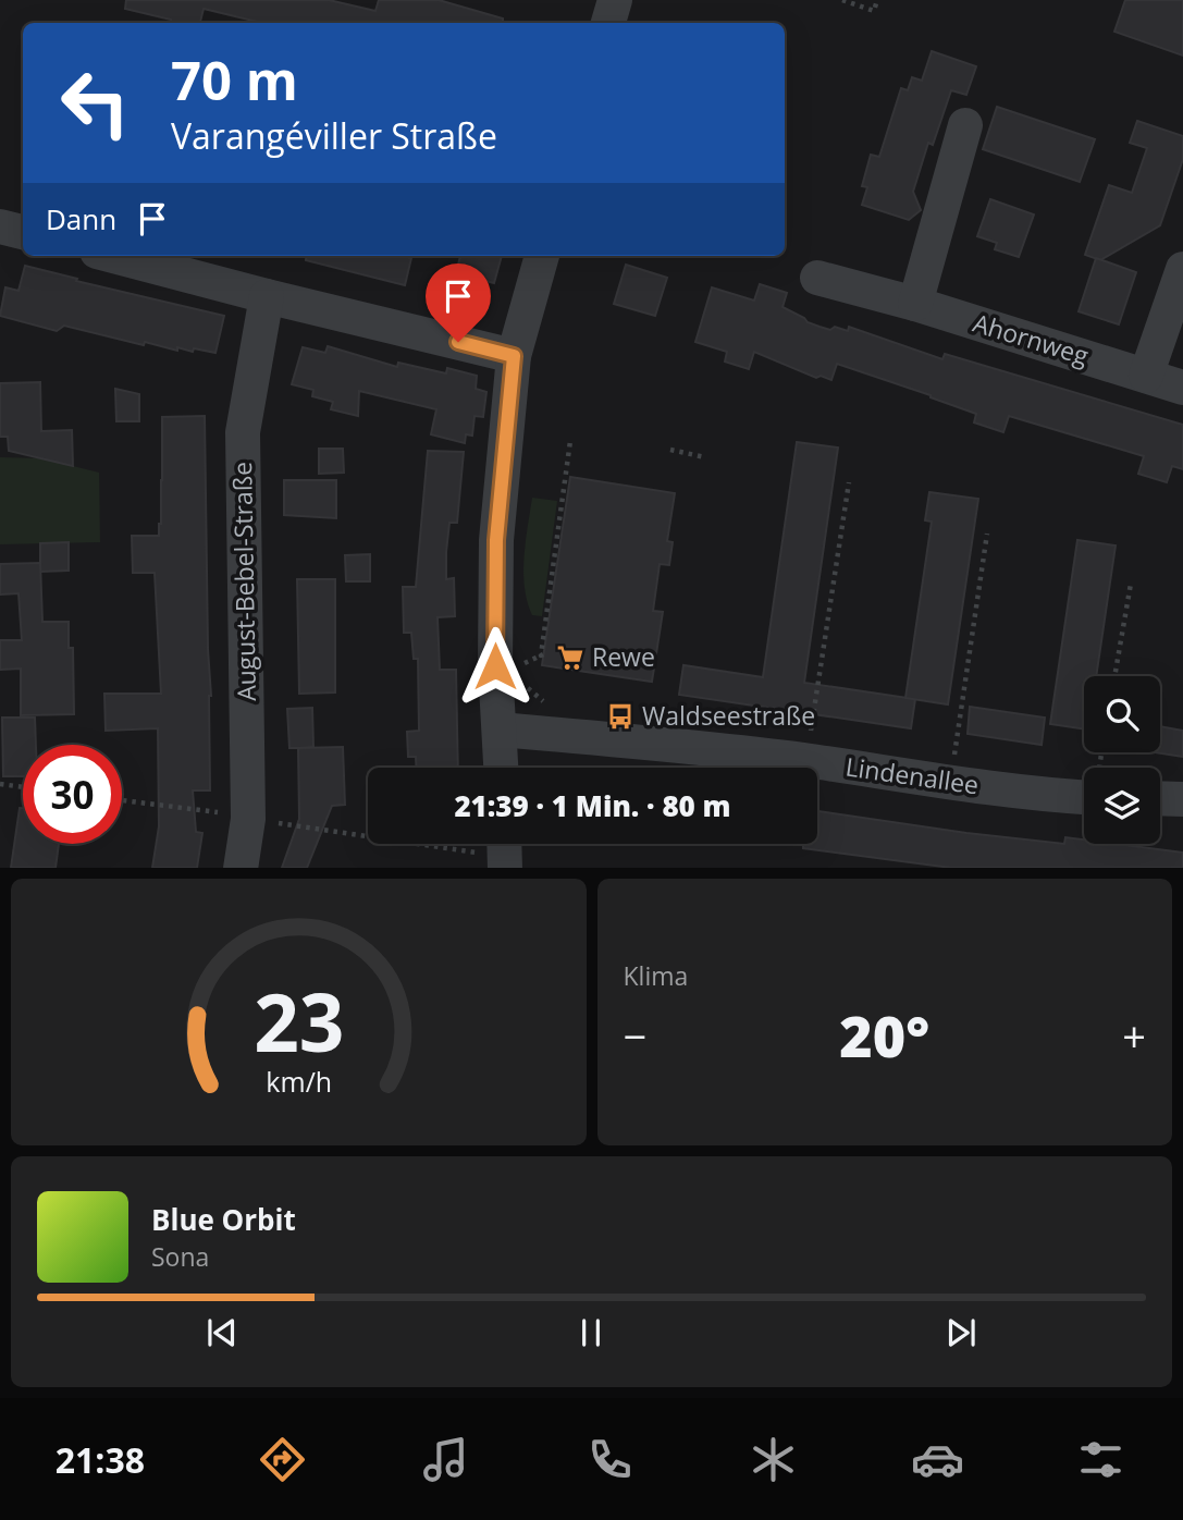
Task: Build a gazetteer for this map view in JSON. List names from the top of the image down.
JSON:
{
  "streets": {
    "street": ["Ahornweg", "August-Bebel-Straße", "Lindenallee"]
  },
  "places": {
    "supermarket": ["Rewe"],
    "bus stop": ["Waldseestraße"]
  },
  "page": {
    "turn": ["70 m", "Varangéviller Straße"],
    "then": "Dann",
    "limit": "30",
    "trip": "21:39 · 1 Min. · 80 m",
    "tile": "Klima",
    "heat": ["−", "20°", "+"],
    "song": ["Blue Orbit", "Sona"],
    "tabs": "21:38",
    "gauge": ["23", "km/h"]
  }
}
